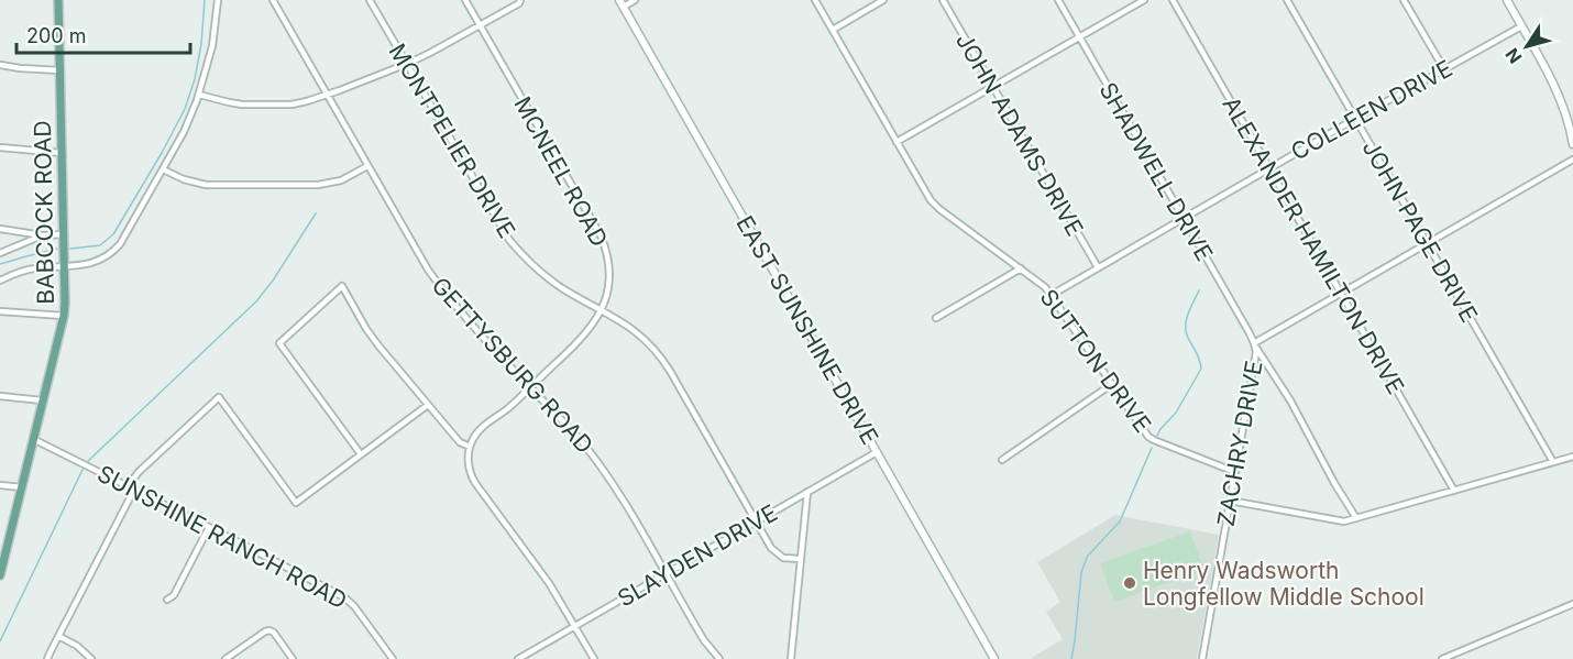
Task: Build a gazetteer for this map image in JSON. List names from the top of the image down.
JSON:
{
  "streets": {
    "main road": ["BABCOCK ROAD"],
    "street": [
      "COLLEEN DRIVE",
      "JOHN ADAMS DRIVE",
      "MONTPELIER DRIVE",
      "MCNEEL ROAD",
      "SHADWELL DRIVE",
      "JOHN PAGE DRIVE",
      "ALEXANDER HAMILTON DRIVE",
      "EAST SUNSHINE DRIVE",
      "SUTTON DRIVE",
      "GETTYSBURG ROAD",
      "ZACHRY DRIVE",
      "SUNSHINE RANCH ROAD",
      "SLAYDEN DRIVE"
    ]
  },
  "crossings": [
    ["COLLEEN DRIVE", "JOHN ADAMS DRIVE"],
    ["COLLEEN DRIVE", "SHADWELL DRIVE"],
    ["COLLEEN DRIVE", "JOHN PAGE DRIVE"],
    ["COLLEEN DRIVE", "ALEXANDER HAMILTON DRIVE"],
    ["COLLEEN DRIVE", "SUTTON DRIVE"],
    ["MONTPELIER DRIVE", "MCNEEL ROAD"],
    ["MONTPELIER DRIVE", "SLAYDEN DRIVE"],
    ["MCNEEL ROAD", "GETTYSBURG ROAD"],
    ["SHADWELL DRIVE", "ZACHRY DRIVE"],
    ["BABCOCK ROAD", "SUNSHINE RANCH ROAD"],
    ["JOHN PAGE DRIVE", "ZACHRY DRIVE"],
    ["ALEXANDER HAMILTON DRIVE", "ZACHRY DRIVE"],
    ["EAST SUNSHINE DRIVE", "SLAYDEN DRIVE"],
    ["SUTTON DRIVE", "ZACHRY DRIVE"],
    ["GETTYSBURG ROAD", "SLAYDEN DRIVE"]
  ],
  "places": ["Henry Wadsworth Longfellow Middle School"],
  "scale_bar": "200 m",
  "north": "bottom left"
}
